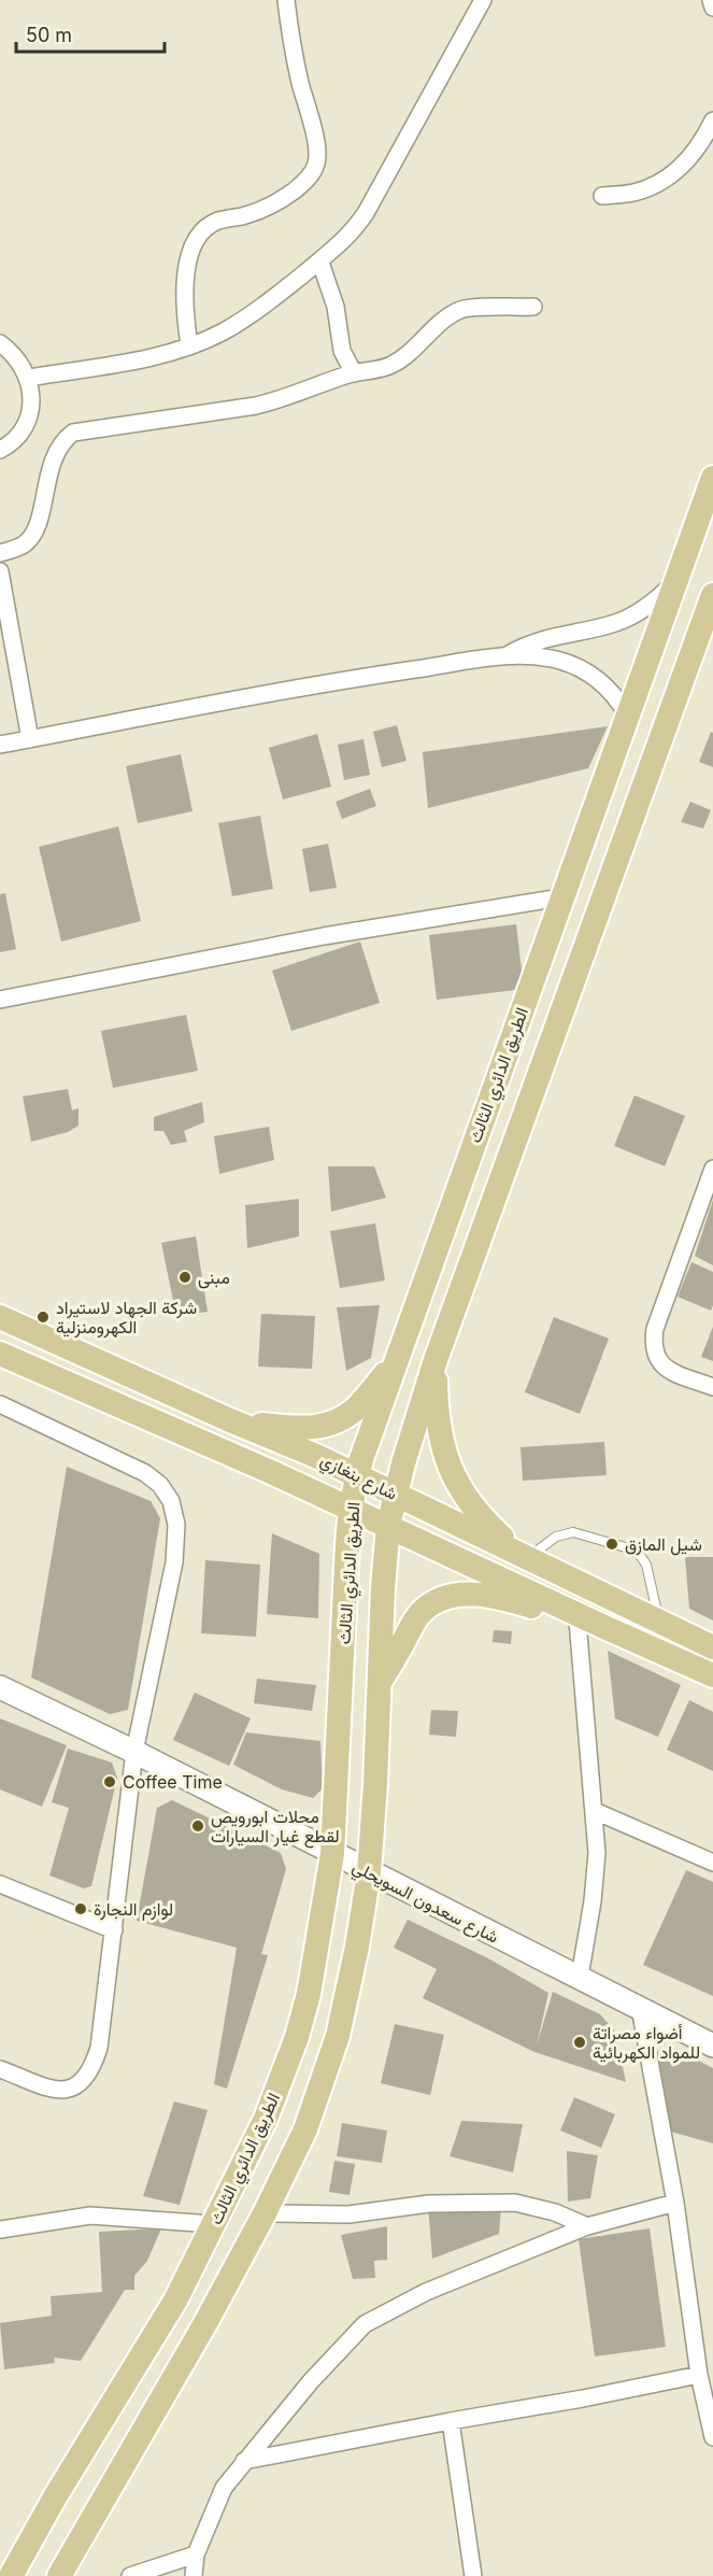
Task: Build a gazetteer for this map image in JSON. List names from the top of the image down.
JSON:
{
  "streets": {
    "main road": ["الطريق الدائري الثالث", "شارع بنغازي", "شارع سعدون السويحلي"]
  },
  "crossings": [
    ["الطريق الدائري الثالث", "شارع بنغازي"],
    ["الطريق الدائري الثالث", "شارع سعدون السويحلي"]
  ],
  "places": [
    "مبنى",
    "شركة الجهاد لاستيراد الكهرومنزلية",
    "شيل المازق",
    "Coffee Time",
    "محلات ابورويص لقطع غيار السيارات",
    "لوازم النجارة",
    "أضواء مصراتة للمواد الكهربائية"
  ],
  "scale_bar": "50 m"
}
